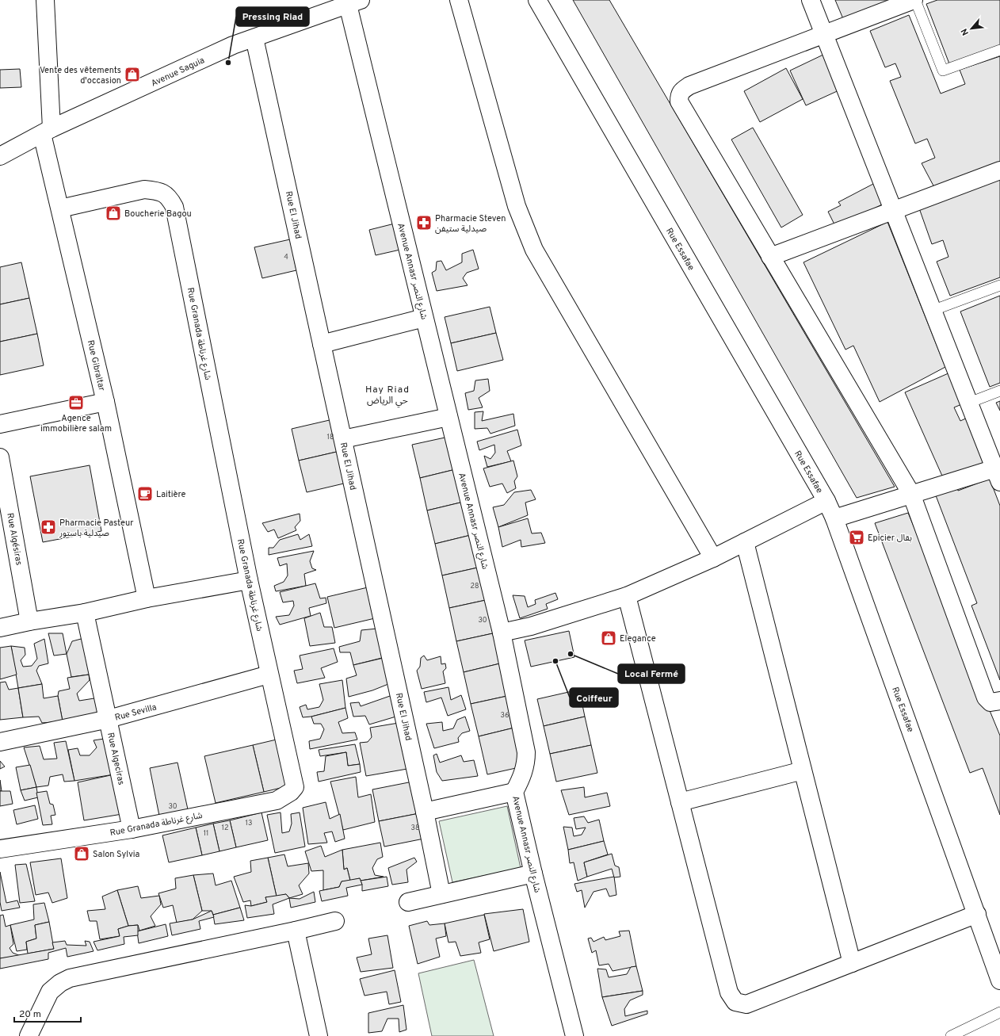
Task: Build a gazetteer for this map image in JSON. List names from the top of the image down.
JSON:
{
  "streets": {
    "street": [
      "Avenue Saguia",
      "Rue El Jihad",
      "Rue Essafae",
      "Avenue Annasr شارع النصر",
      "Rue Granada شارع غرناطة",
      "Rue Gibraltar",
      "Rue Algésiras",
      "Rue Sevilla",
      "Rue Algeciras"
    ]
  },
  "crossings": [
    ["Avenue Saguia", "Rue El Jihad"],
    ["Avenue Saguia", "Avenue Annasr شارع النصر"],
    ["Avenue Saguia", "Rue Gibraltar"],
    ["Rue Granada شارع غرناطة", "Rue Gibraltar"],
    ["Rue Granada شارع غرناطة", "Rue Sevilla"],
    ["Rue Granada شارع غرناطة", "Rue Algeciras"],
    ["Rue Sevilla", "Rue Algeciras"]
  ],
  "districts": ["Hay Riad حي الرياض"],
  "places": {
    "other": ["Pressing Riad", "Local Fermé", "Coiffeur"],
    "shop": [
      "Vente des vêtements d'occasion",
      "Boucherie Bagou",
      "Elegance",
      "Salon Sylvia"
    ],
    "pharmacy": ["Pharmacie Steven صيدلية ستيفن", "Pharmacie Pasteur صيدلية باستور"],
    "office": ["Agence immobilière salam"],
    "cafe": ["Laitière"],
    "supermarket": ["Epicier بقال"]
  },
  "house_numbers": [
    "4",
    "18",
    "28",
    "30",
    "36",
    "30",
    "13",
    "12",
    "38",
    "11"
  ],
  "scale_bar": "20 m",
  "north": "bottom left"
}
